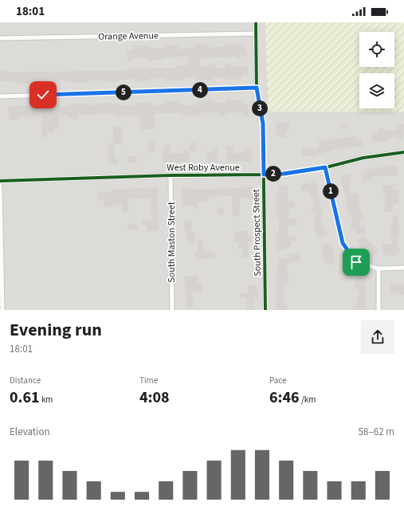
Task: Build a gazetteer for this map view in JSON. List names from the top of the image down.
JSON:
{
  "streets": {
    "street": [
      "Orange Avenue",
      "West Roby Avenue",
      "South Prospect Street",
      "South Maston Street"
    ]
  },
  "crossings": [
    ["Orange Avenue", "South Prospect Street"],
    ["West Roby Avenue", "South Prospect Street"],
    ["West Roby Avenue", "South Maston Street"]
  ],
  "page": {
    "status": "18:01",
    "pins": [
      "4",
      "5",
      "3",
      "2",
      "1"
    ],
    "heading": ["Evening run", "18:01"],
    "stats": [
      ["Distance", "0.61 km"],
      ["Time", "4:08"],
      ["Pace", "6:46 /km"]
    ],
    "chart": ["Elevation", "58–62 m"]
  }
}
